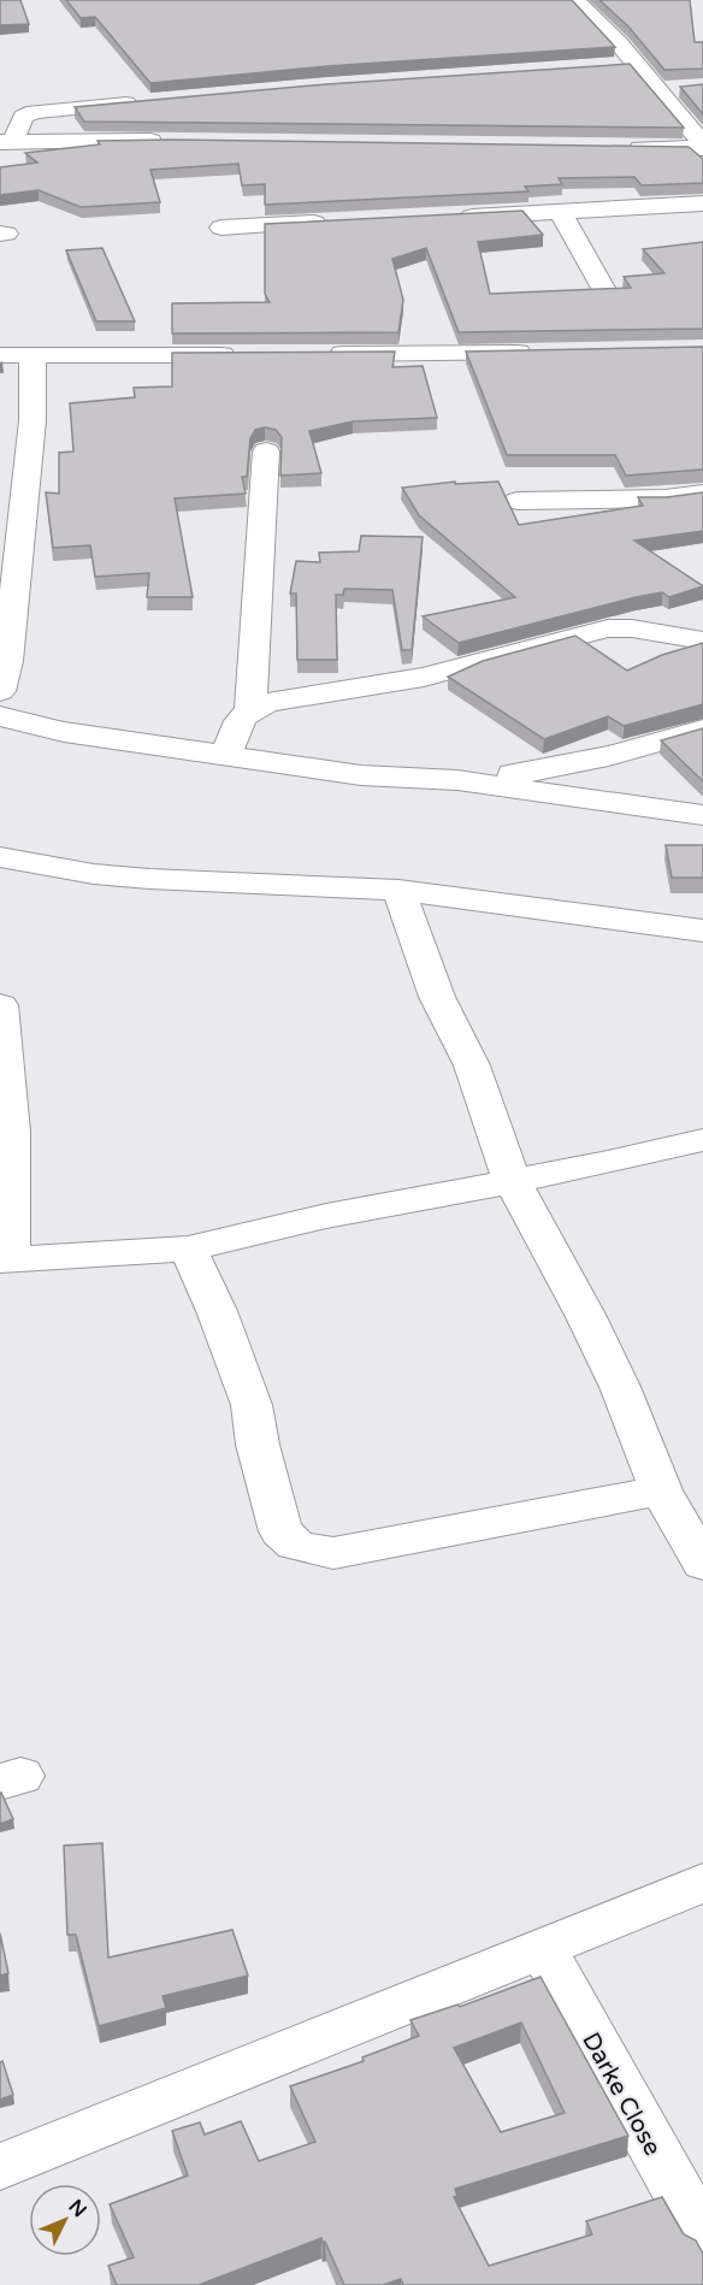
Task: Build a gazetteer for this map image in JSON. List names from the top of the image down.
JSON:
{
  "streets": {
    "street": ["Darke Close"]
  },
  "north": "top right"
}
